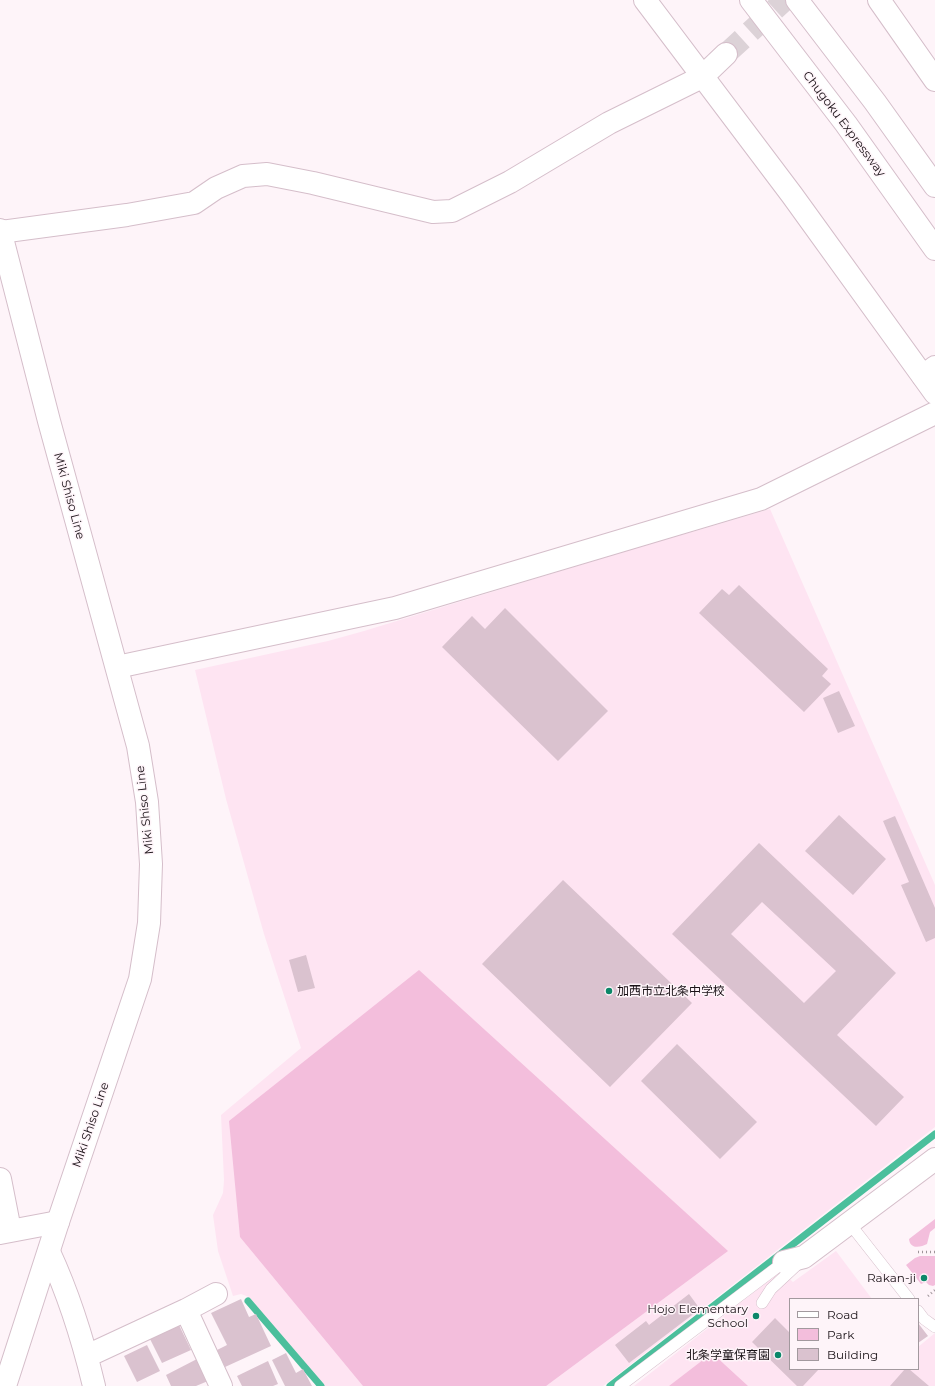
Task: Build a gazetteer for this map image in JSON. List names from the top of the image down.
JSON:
{
  "streets": {
    "main road": ["Chugoku Expressway", "Miki Shiso Line"]
  },
  "places": [
    "加西市立北条中学校",
    "Rakan-ji",
    "Hojo Elementary School",
    "北条学童保育園"
  ],
  "legend": ["Road", "Park", "Building"]
}
